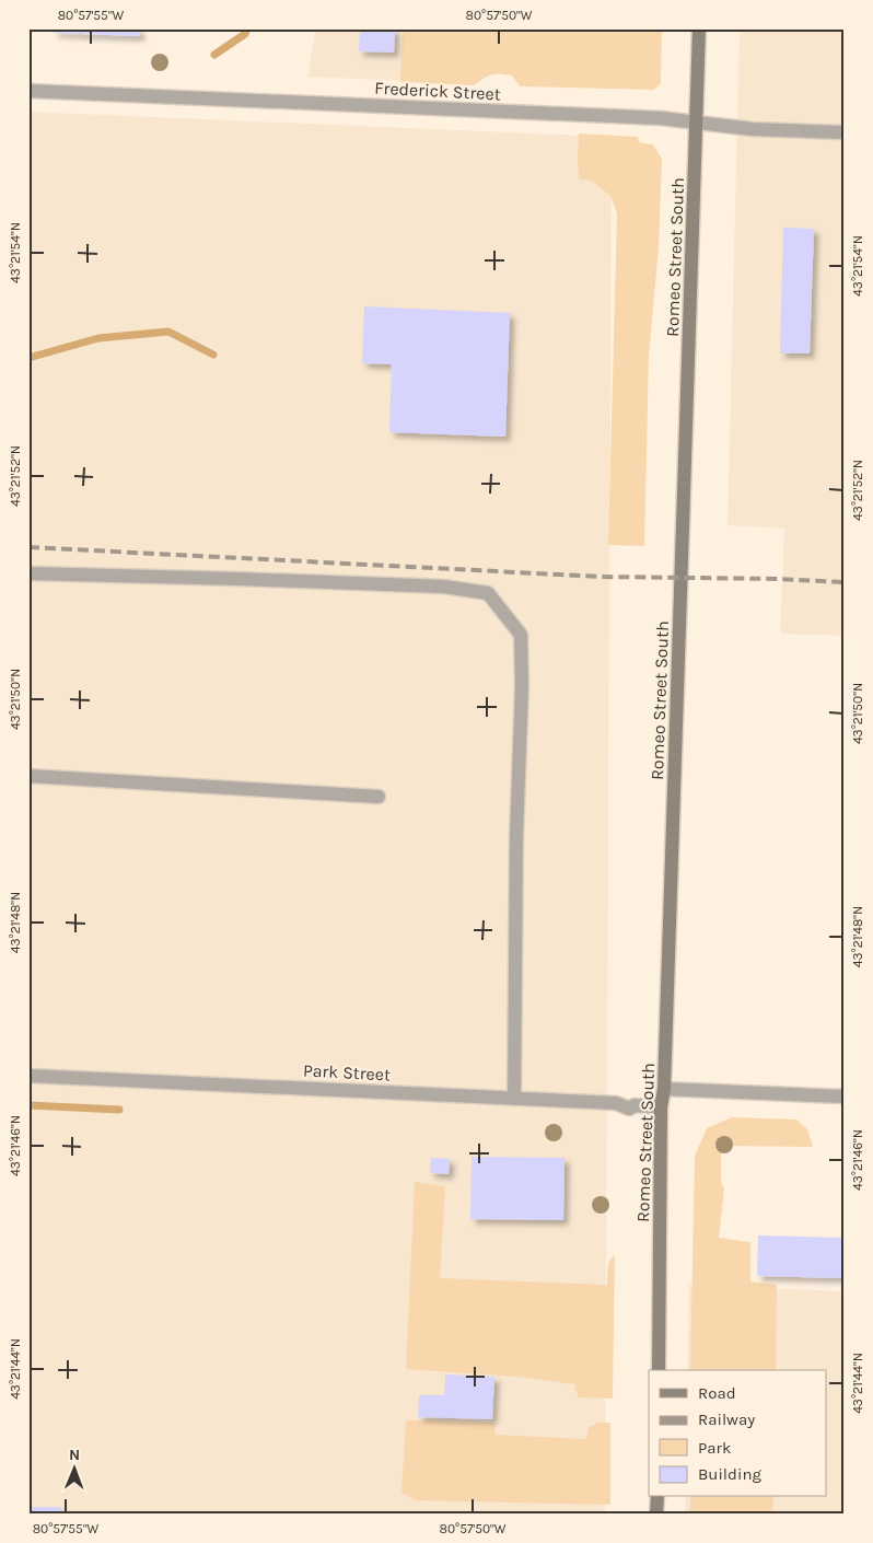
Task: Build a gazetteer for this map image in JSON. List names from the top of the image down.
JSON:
{
  "streets": {
    "main road": ["Romeo Street South"],
    "street": ["Frederick Street", "Park Street"]
  },
  "crossings": [
    ["Frederick Street", "Romeo Street South"],
    ["Romeo Street South", "Park Street"]
  ],
  "legend": [
    "Road",
    "Railway",
    "Park",
    "Building"
  ],
  "north": "top",
  "coordinates": [
    "80°57'55\"W",
    "80°57'50\"W",
    "43°21'54\"N",
    "43°21'52\"N",
    "43°21'50\"N",
    "43°21'48\"N",
    "43°21'46\"N",
    "43°21'44\"N"
  ]
}
